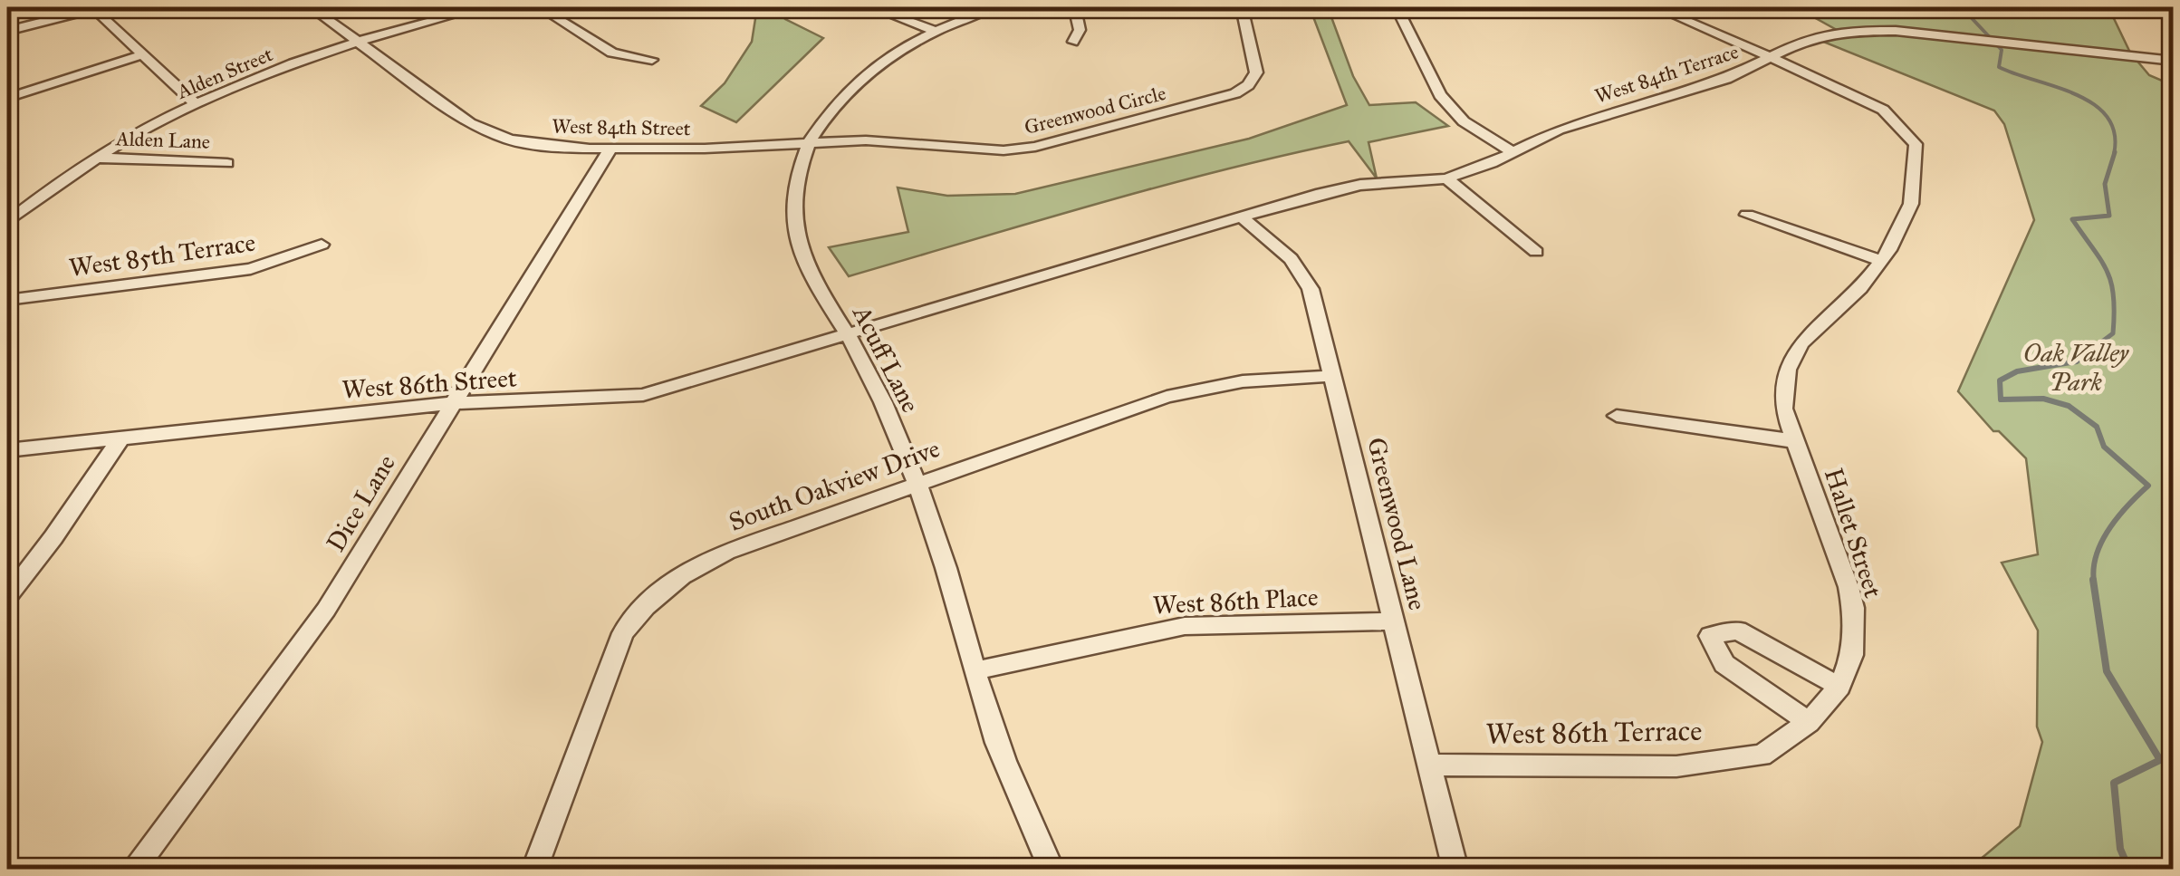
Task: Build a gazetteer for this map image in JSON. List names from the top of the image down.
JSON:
{
  "streets": {
    "street": [
      "Alden Street",
      "West 84th Terrace",
      "Greenwood Circle",
      "West 84th Street",
      "Alden Lane",
      "West 85th Terrace",
      "Acuff Lane",
      "West 86th Street",
      "South Oakview Drive",
      "Dice Lane",
      "Greenwood Lane",
      "Hallet Street",
      "West 86th Place",
      "West 86th Terrace"
    ]
  },
  "crossings": [
    ["Alden Street", "West 84th Street"],
    ["Alden Street", "Alden Lane"],
    ["West 84th Terrace", "Acuff Lane"],
    ["West 84th Terrace", "West 86th Street"],
    ["West 84th Terrace", "Greenwood Lane"],
    ["West 84th Terrace", "Hallet Street"],
    ["Greenwood Circle", "West 84th Street"],
    ["Greenwood Circle", "Acuff Lane"],
    ["West 84th Street", "Acuff Lane"],
    ["West 84th Street", "Dice Lane"],
    ["Acuff Lane", "West 86th Street"],
    ["Acuff Lane", "South Oakview Drive"],
    ["Acuff Lane", "West 86th Place"],
    ["West 86th Street", "Dice Lane"],
    ["South Oakview Drive", "Greenwood Lane"],
    ["Greenwood Lane", "West 86th Place"],
    ["Greenwood Lane", "West 86th Terrace"],
    ["Hallet Street", "West 86th Terrace"]
  ],
  "parks": ["Oak Valley Park"]
}
